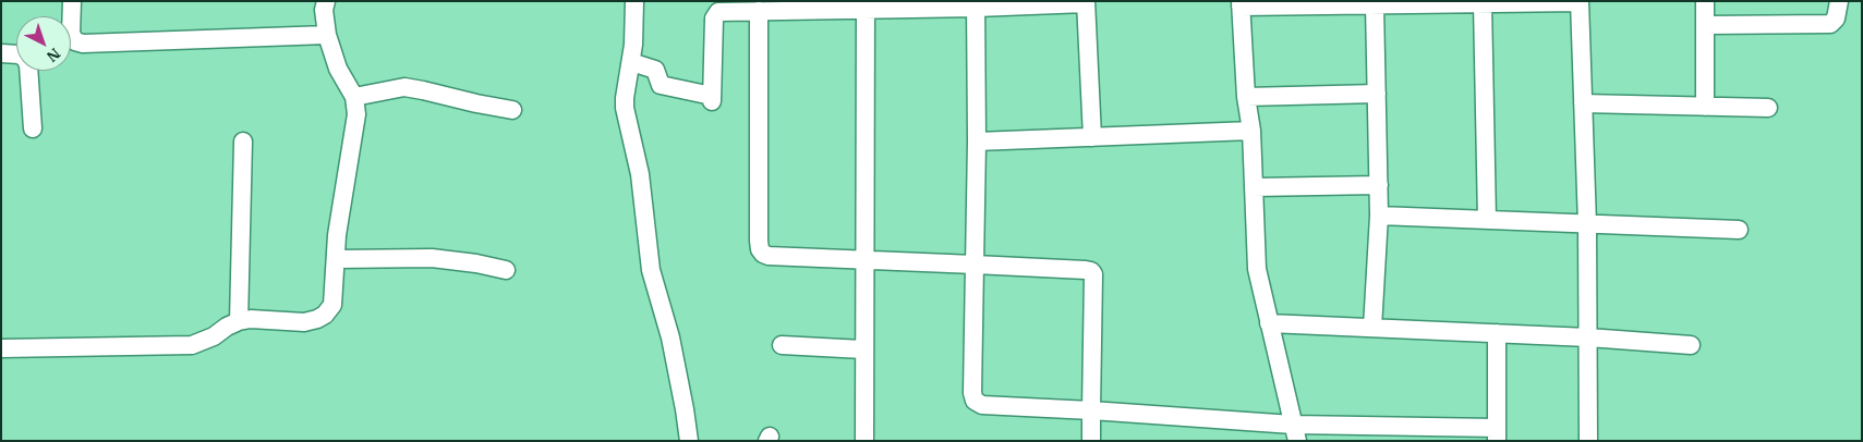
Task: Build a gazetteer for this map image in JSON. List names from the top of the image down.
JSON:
{
  "north": "bottom right"
}
